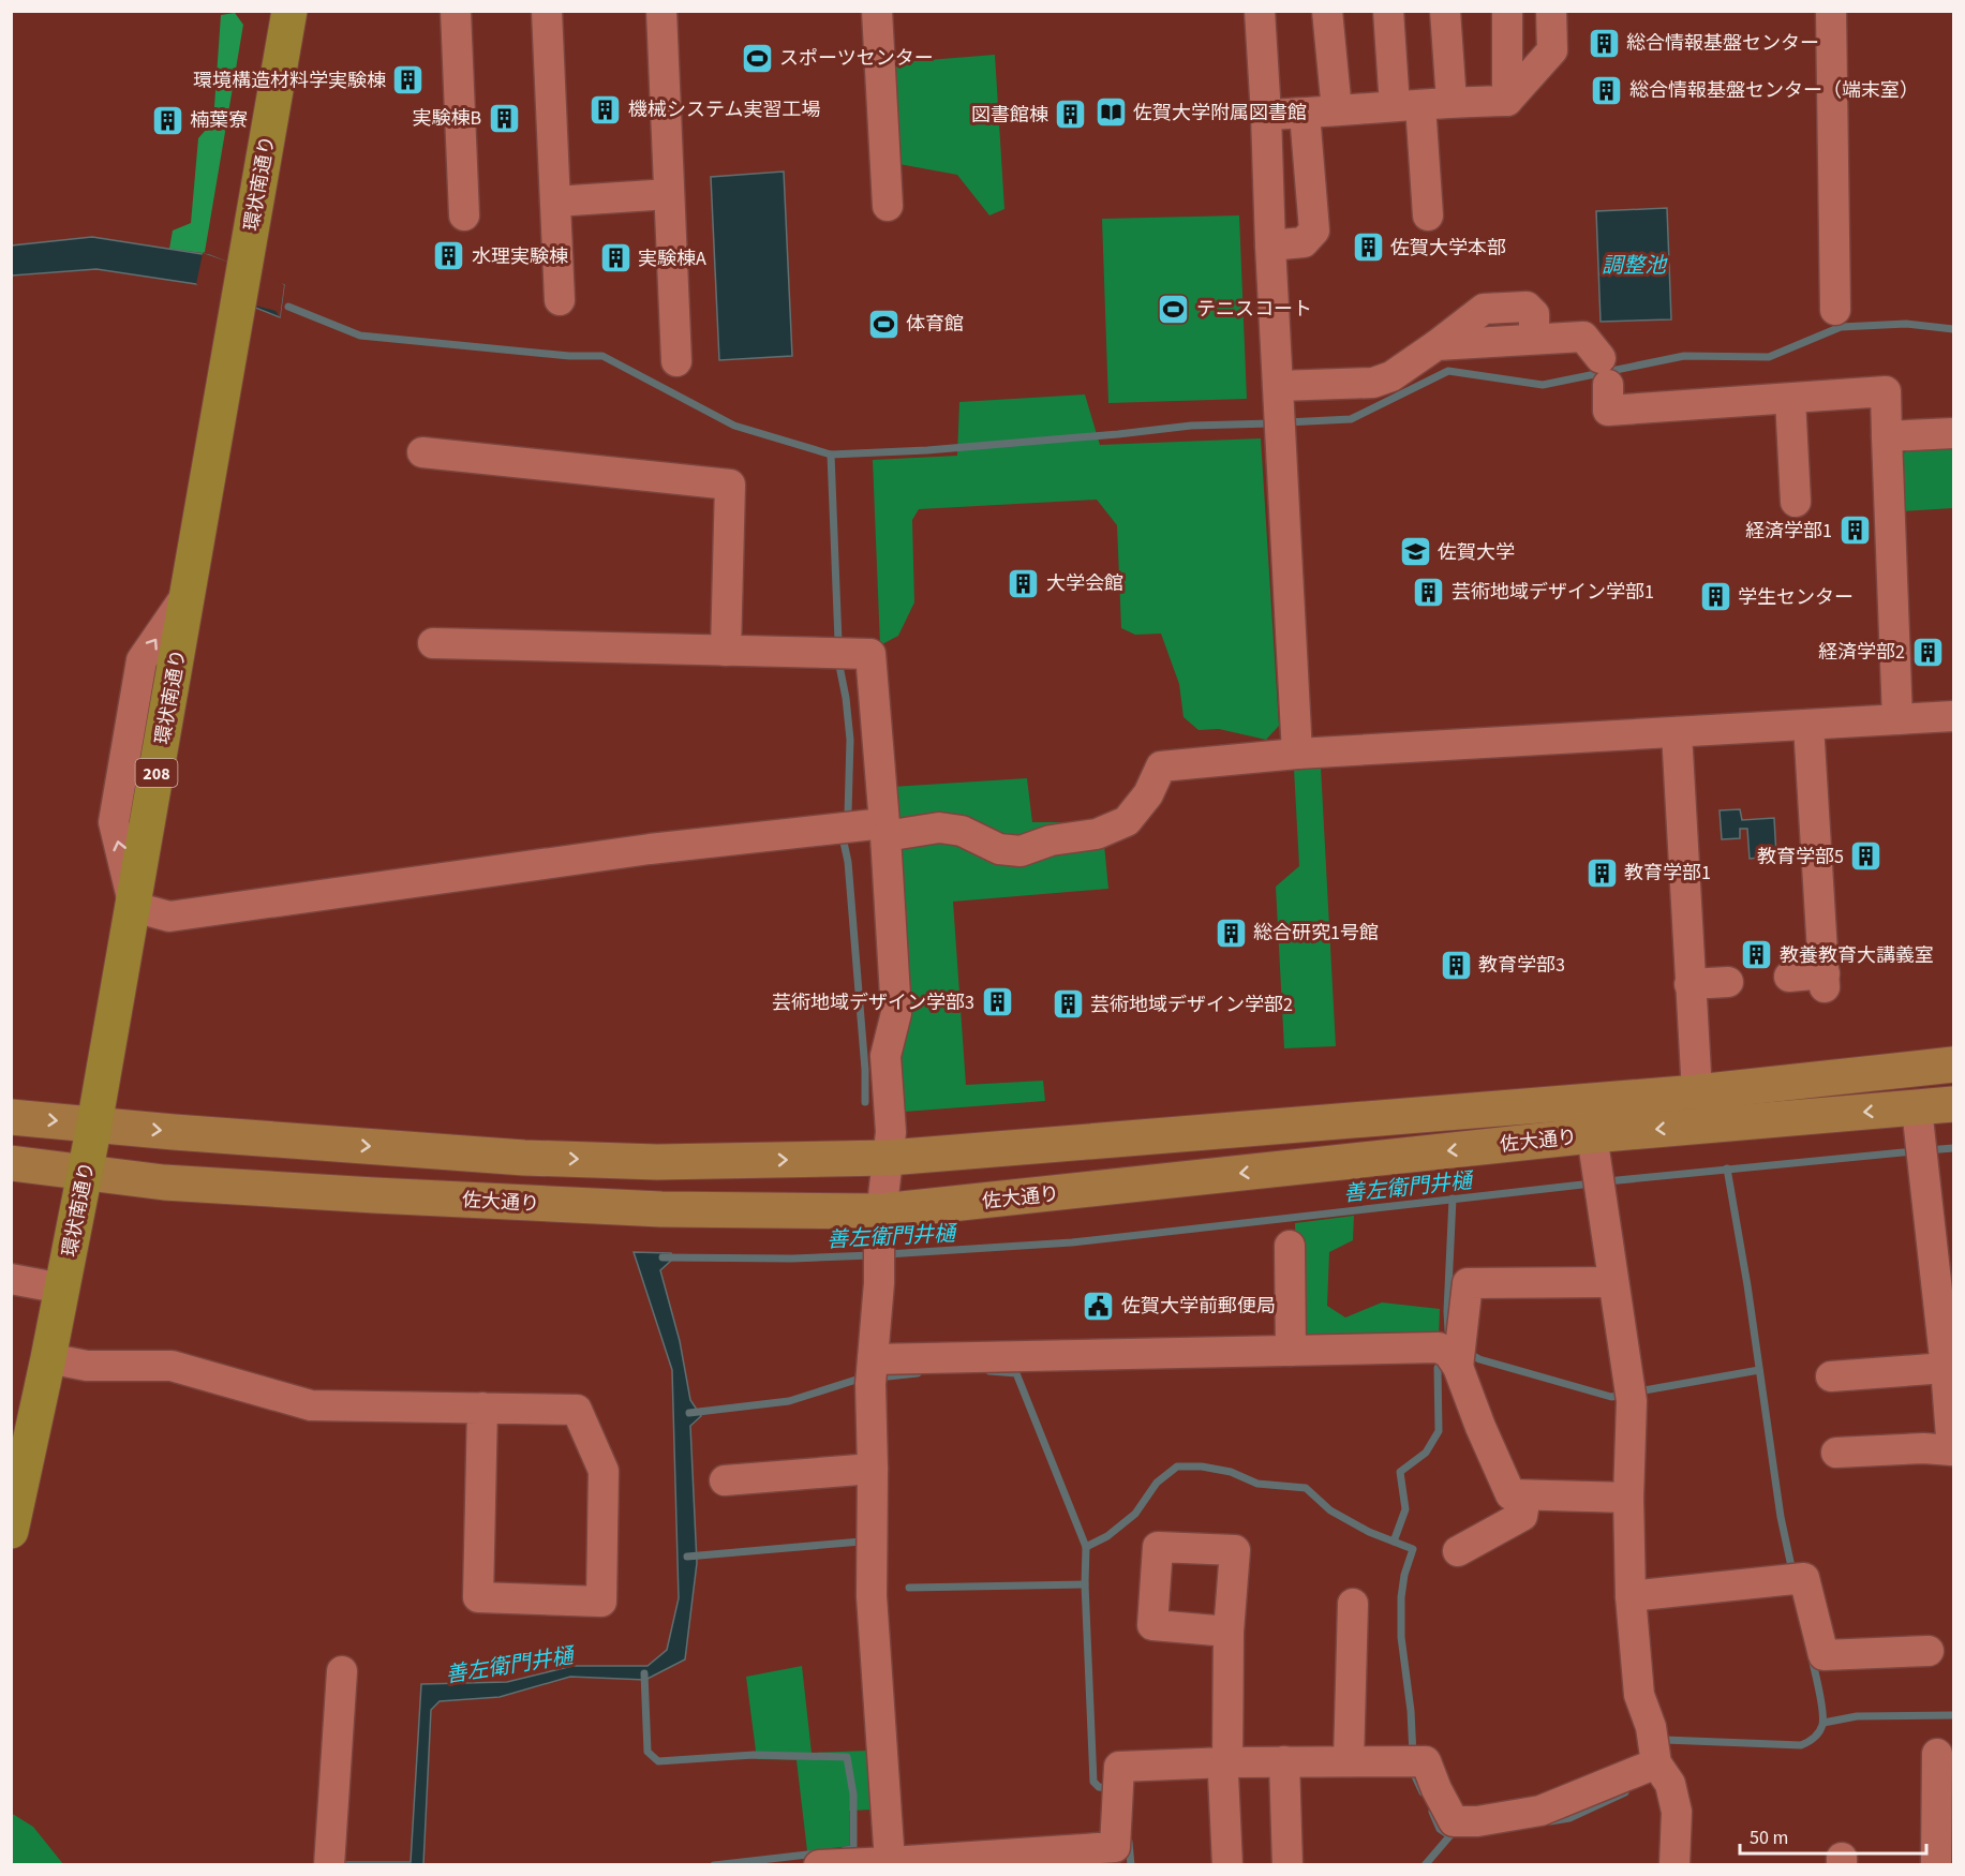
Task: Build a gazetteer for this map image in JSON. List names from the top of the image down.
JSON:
{
  "streets": {
    "highway": ["環状南通り", "208"],
    "main road": ["佐大通り"]
  },
  "crossings": [
    ["環状南通り", "佐大通り"]
  ],
  "water": ["調整池", "善左衛門井樋"],
  "places": {
    "building": [
      "総合情報基盤センター",
      "環境構造材料学実験棟",
      "総合情報基盤センター（端末室）",
      "機械システム実習工場",
      "図書館棟",
      "実験棟B",
      "楠葉寮",
      "佐賀大学本部",
      "水理実験棟",
      "実験棟A",
      "経済学部1",
      "大学会館",
      "芸術地域デザイン学部1",
      "学生センター",
      "経済学部2",
      "教育学部5",
      "教育学部1",
      "総合研究1号館",
      "教養教育大講義室",
      "教育学部3",
      "芸術地域デザイン学部3",
      "芸術地域デザイン学部2"
    ],
    "sports": ["スポーツセンター", "テニスコート", "体育館"],
    "library": ["佐賀大学附属図書館"],
    "school or university": ["佐賀大学"],
    "public building": ["佐賀大学前郵便局"]
  },
  "scale_bar": "50 m"
}
